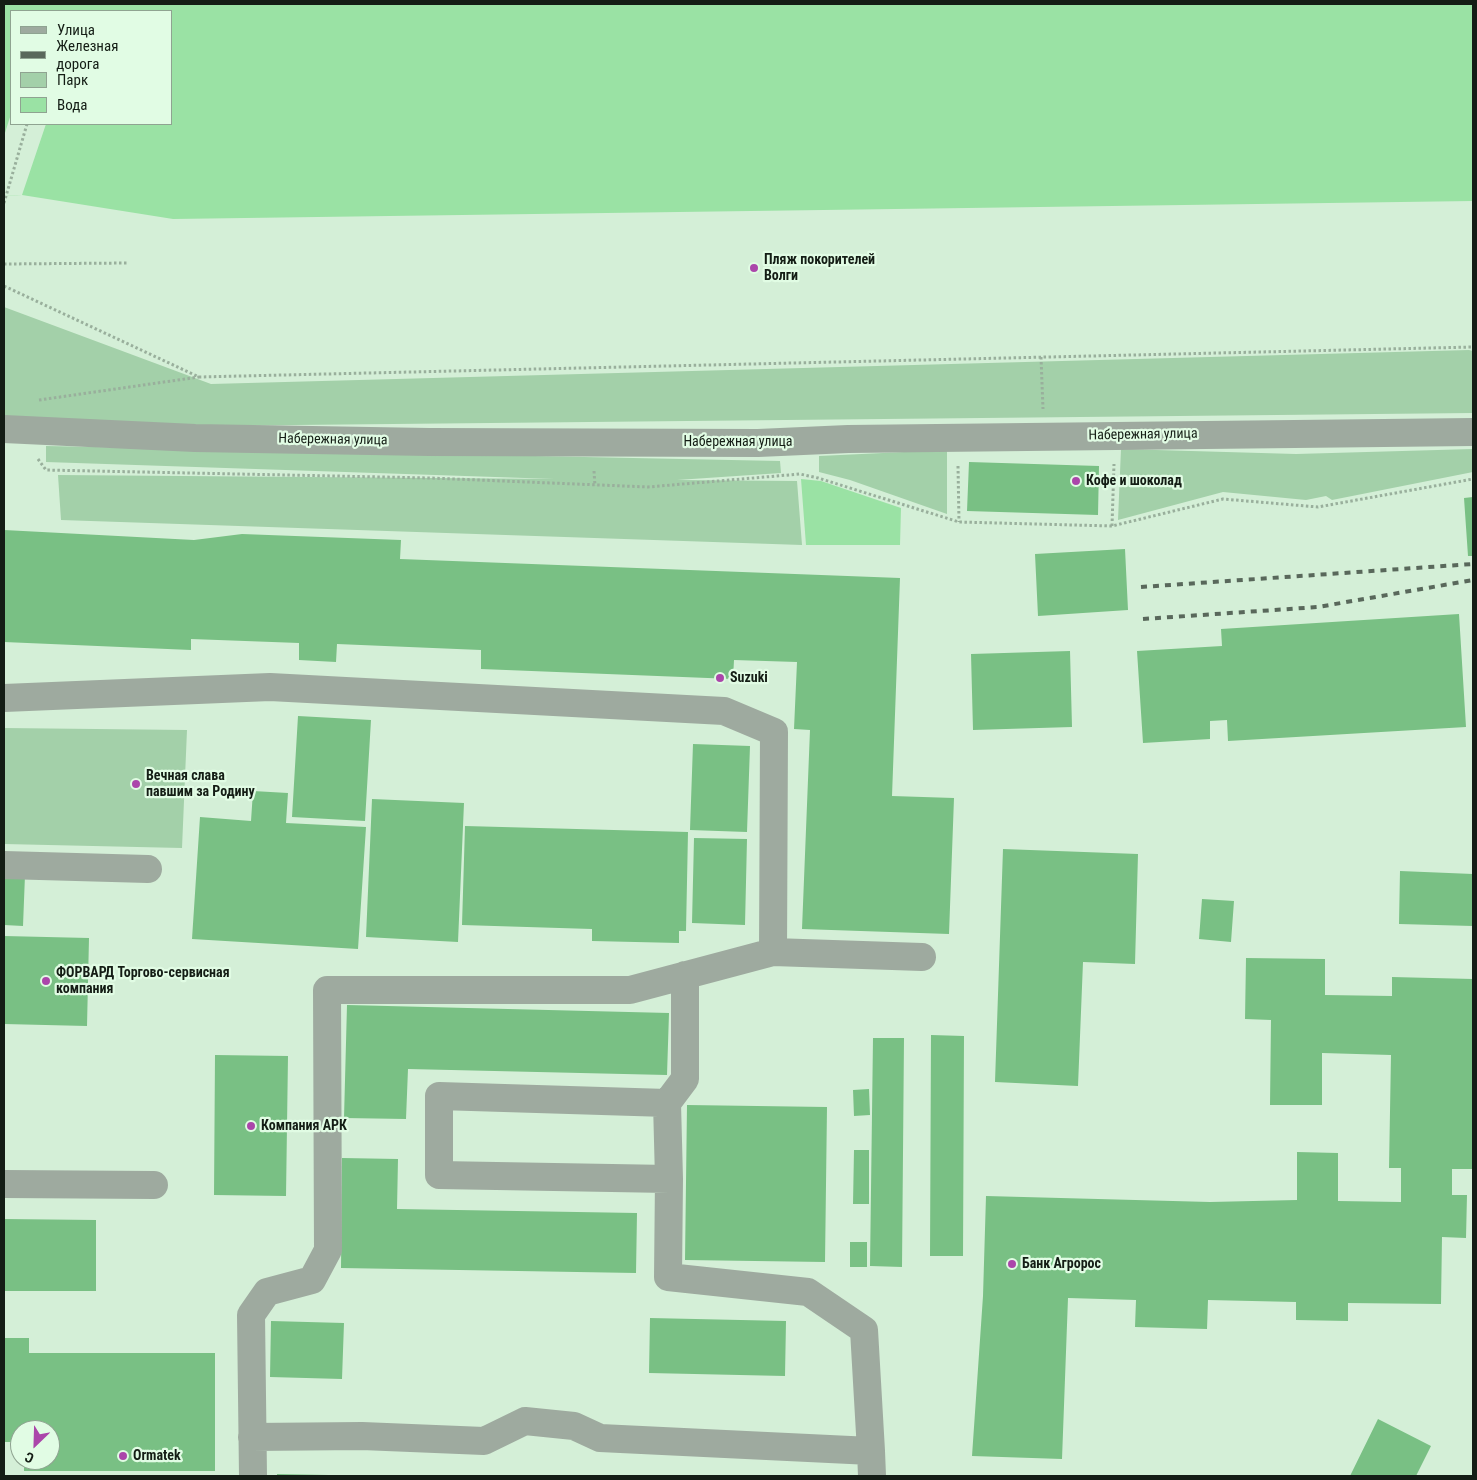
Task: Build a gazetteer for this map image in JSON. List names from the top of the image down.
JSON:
{
  "streets": {
    "street": ["Набережная улица"]
  },
  "places": [
    "Пляж покорителей Волги",
    "Кофе и шоколад",
    "Suzuki",
    "Вечная слава павшим за Родину",
    "ФОРВАРД Торгово-сервисная компания",
    "Компания АРК",
    "Банк Агророс",
    "Ormatek"
  ],
  "legend": [
    "Улица",
    "Железная дорога",
    "Парк",
    "Вода"
  ],
  "north": "bottom left"
}
